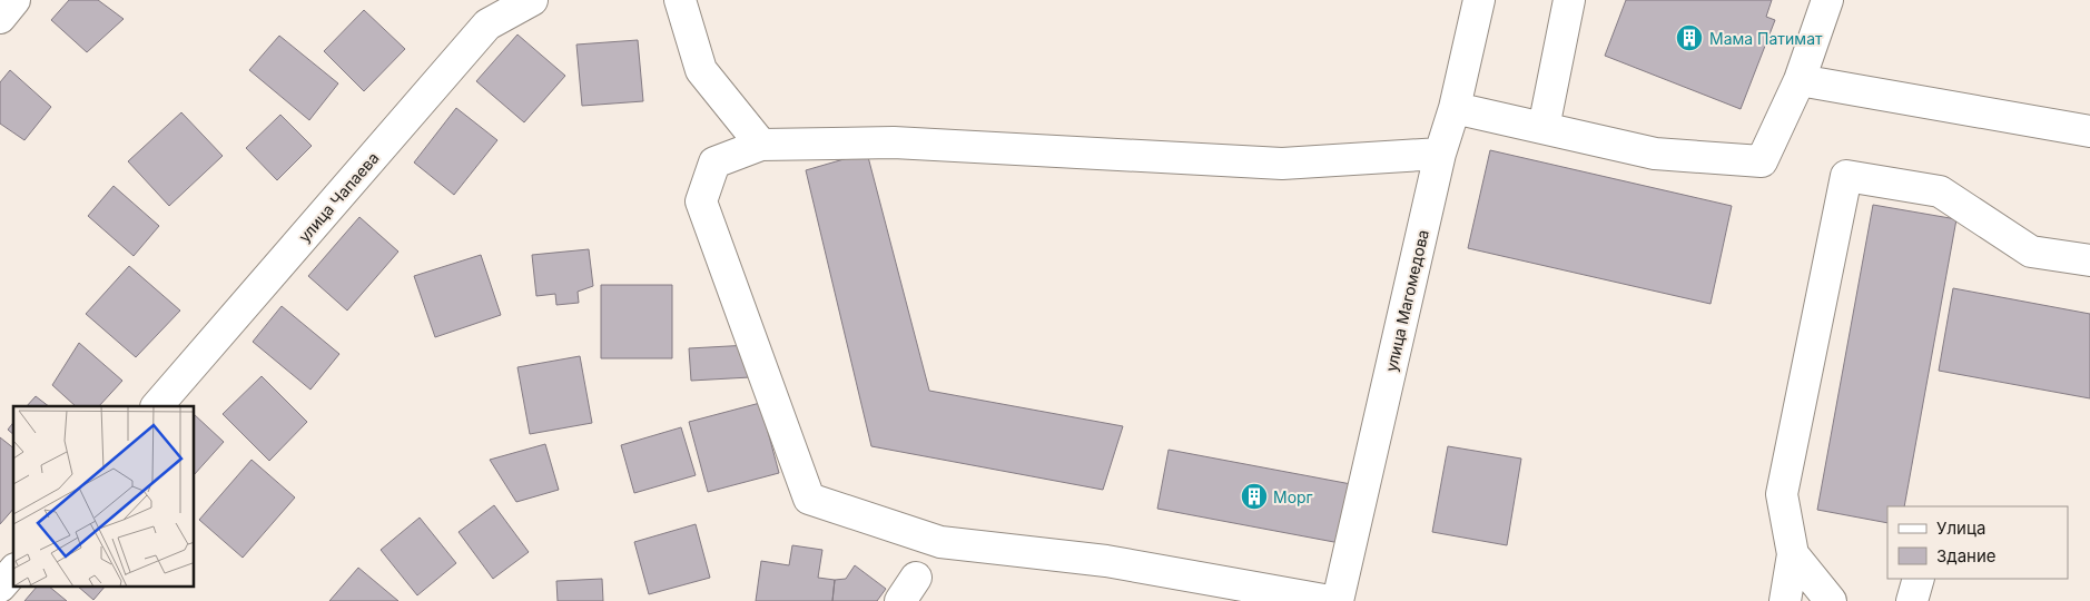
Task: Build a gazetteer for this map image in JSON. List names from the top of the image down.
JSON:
{
  "streets": {
    "street": ["улица Чапаева", "улица Магомедова"]
  },
  "places": {
    "building": ["Мама Патимат", "Морг"]
  },
  "legend": ["Улица", "Здание"]
}
